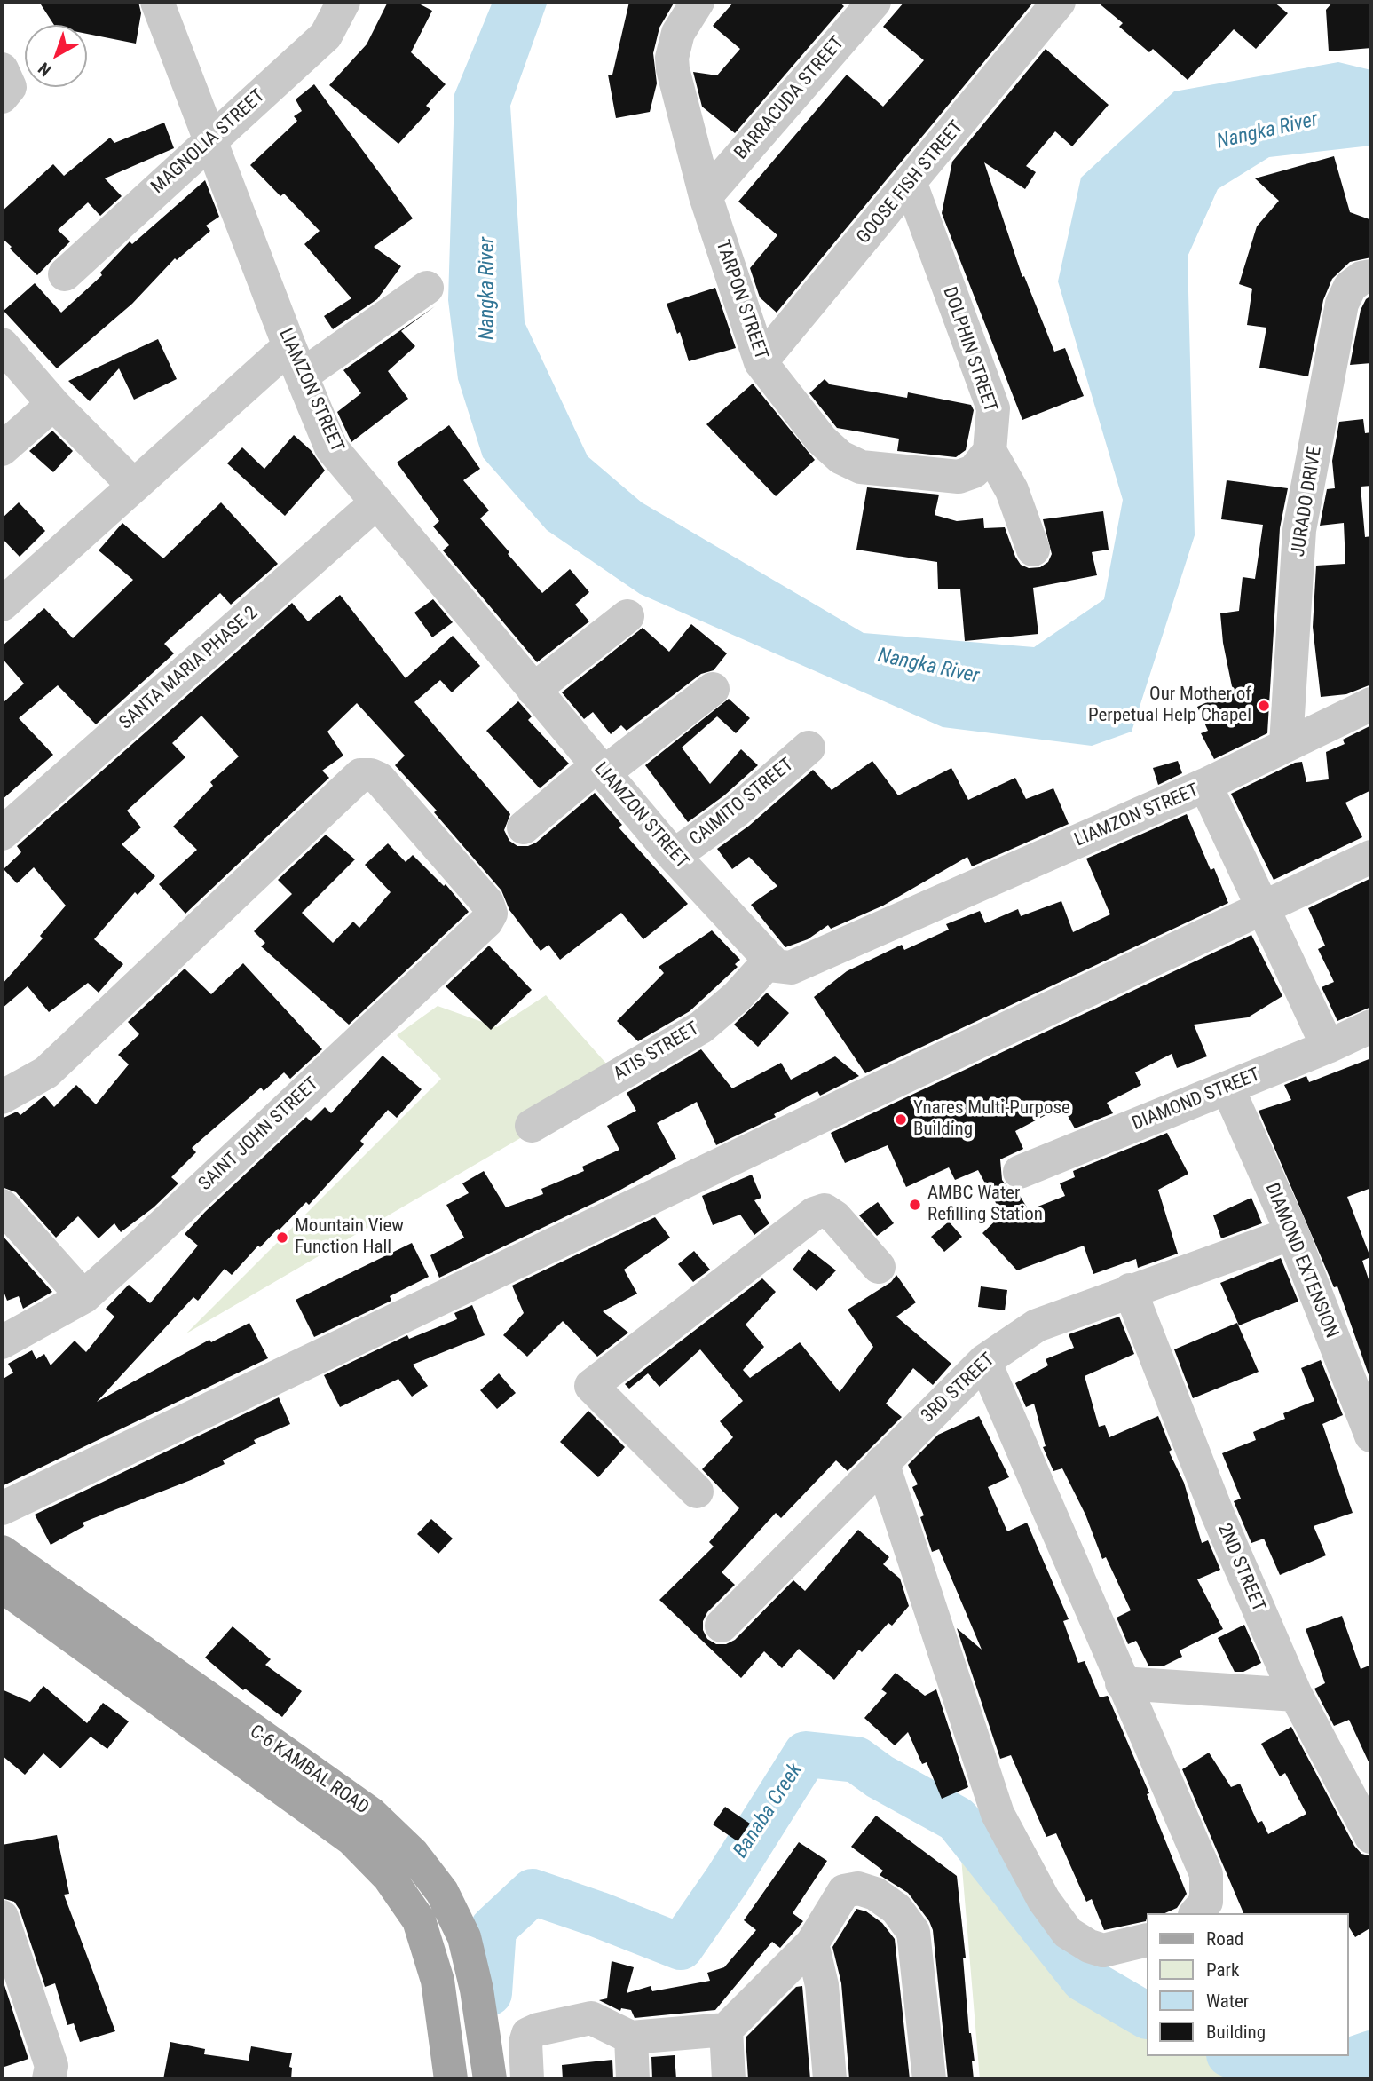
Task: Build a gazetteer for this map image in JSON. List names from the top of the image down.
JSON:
{
  "streets": {
    "main road": ["C-6 KAMBAL ROAD"],
    "street": [
      "BARRACUDA STREET",
      "MAGNOLIA STREET",
      "GOOSE FISH STREET",
      "TARPON STREET",
      "DOLPHIN STREET",
      "LIAMZON STREET",
      "JURADO DRIVE",
      "SANTA MARIA PHASE 2",
      "CAIMITO STREET",
      "ATIS STREET",
      "DIAMOND STREET",
      "SAINT JOHN STREET",
      "DIAMOND EXTENSION",
      "3RD STREET",
      "2ND STREET"
    ]
  },
  "crossings": [
    ["BARRACUDA STREET", "TARPON STREET"],
    ["MAGNOLIA STREET", "LIAMZON STREET"],
    ["GOOSE FISH STREET", "TARPON STREET"],
    ["GOOSE FISH STREET", "DOLPHIN STREET"],
    ["TARPON STREET", "DOLPHIN STREET"],
    ["LIAMZON STREET", "SANTA MARIA PHASE 2"],
    ["LIAMZON STREET", "CAIMITO STREET"],
    ["LIAMZON STREET", "ATIS STREET"],
    ["LIAMZON STREET", "DIAMOND STREET"],
    ["DIAMOND STREET", "DIAMOND EXTENSION"],
    ["DIAMOND EXTENSION", "3RD STREET"],
    ["3RD STREET", "2ND STREET"]
  ],
  "water": ["Nangka River", "Banaba Creek"],
  "places": [
    "Our Mother of Perpetual Help Chapel",
    "Ynares Multi-Purpose Building",
    "AMBC Water Refilling Station",
    "Mountain View Function Hall"
  ],
  "legend": [
    "Road",
    "Park",
    "Water",
    "Building"
  ],
  "north": "bottom left"
}
